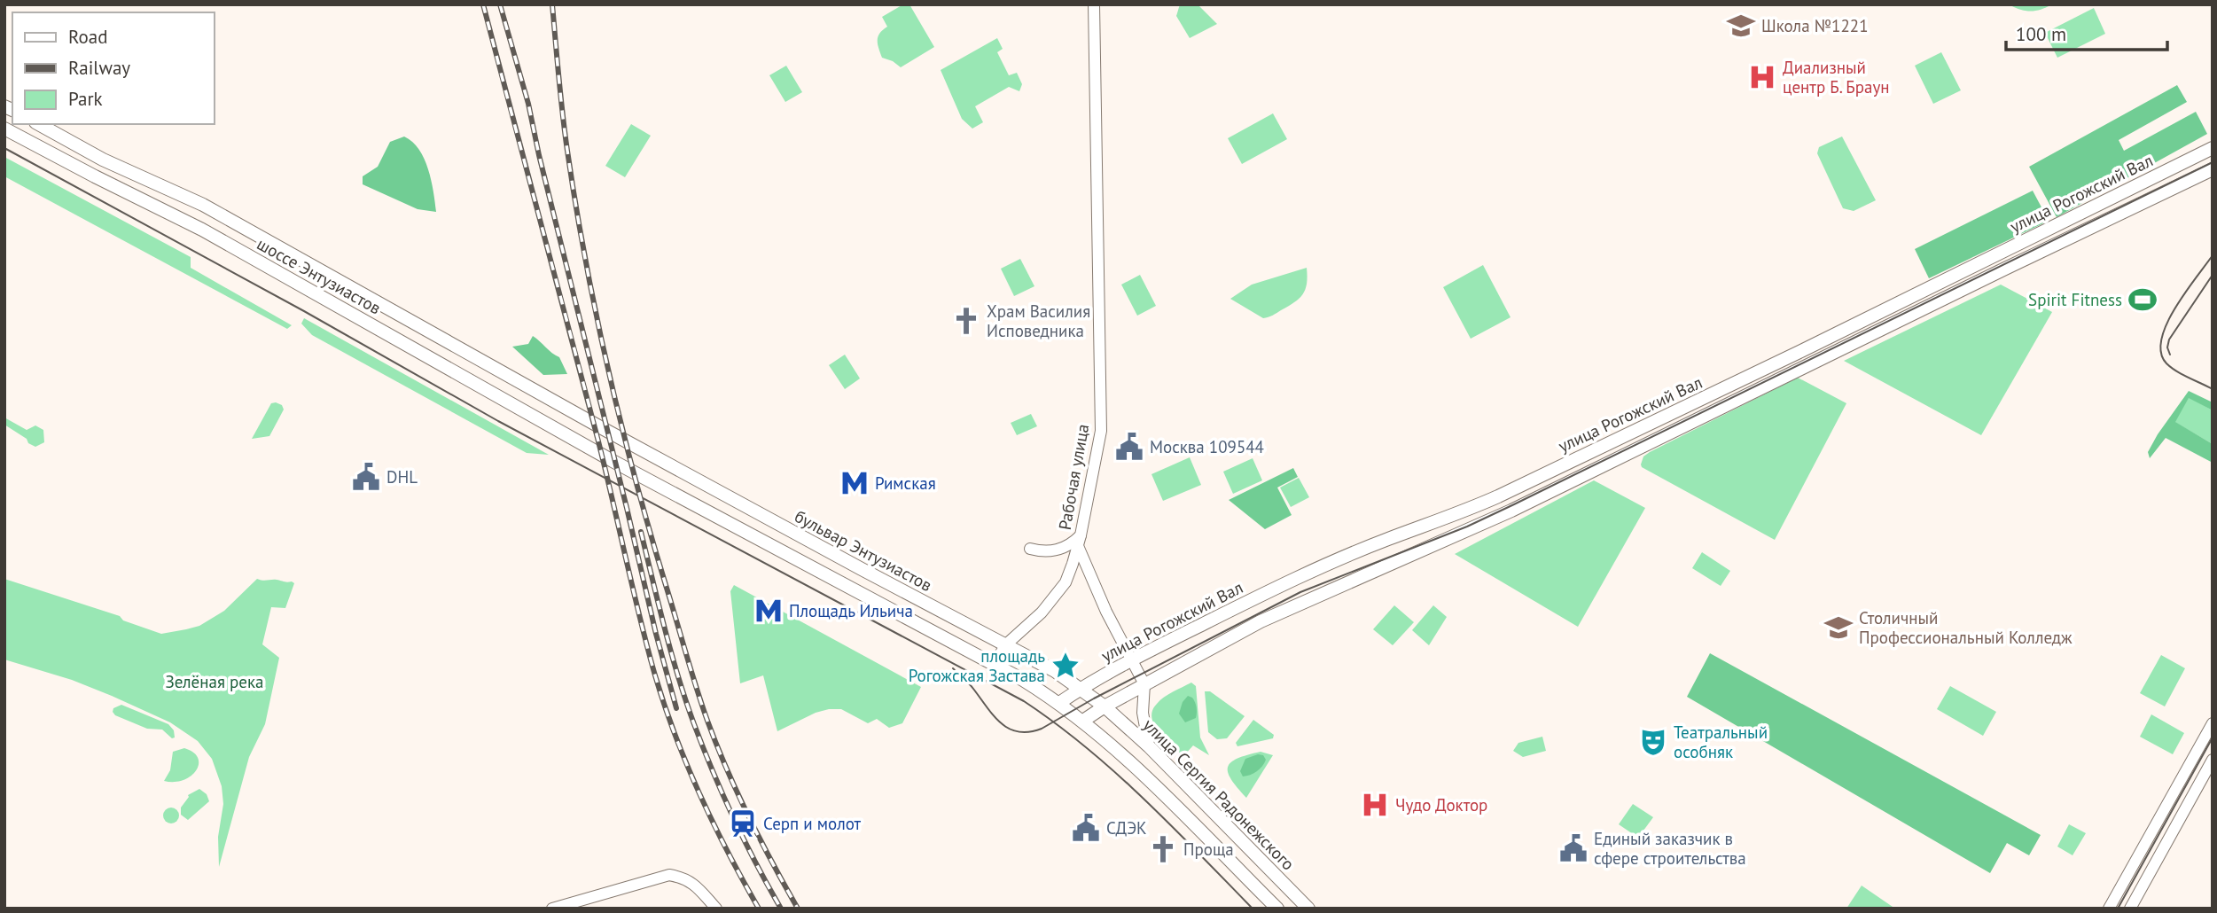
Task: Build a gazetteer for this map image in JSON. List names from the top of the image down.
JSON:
{
  "streets": {
    "main road": [
      "улица Рогожский Вал",
      "шоссе Энтузиастов",
      "бульвар Энтузиастов",
      "улица Сергия Радонежского"
    ],
    "street": ["Рабочая улица"]
  },
  "crossings": [
    ["улица Рогожский Вал", "бульвар Энтузиастов"],
    ["улица Рогожский Вал", "улица Сергия Радонежского"],
    ["шоссе Энтузиастов", "Рабочая улица"],
    ["шоссе Энтузиастов", "бульвар Энтузиастов"],
    ["Рабочая улица", "бульвар Энтузиастов"],
    ["бульвар Энтузиастов", "улица Сергия Радонежского"]
  ],
  "parks": ["Зелёная река"],
  "places": {
    "school or university": ["Школа №1221", "Столичный Профессиональный Колледж"],
    "hospital": ["Диализный центр Б. Браун", "Чудо Доктор"],
    "sports": ["Spirit Fitness"],
    "church": ["Храм Василия Исповедника", "Проща"],
    "public building": [
      "Москва 109544",
      "DHL",
      "СДЭК",
      "Единый заказчик в сфере строительства"
    ],
    "metro station": ["Римская", "Площадь Ильича"],
    "place": ["площадь Рогожская Застава"],
    "theatre": ["Театральный особняк"],
    "station": ["Серп и молот"]
  },
  "legend": ["Road", "Railway", "Park"],
  "scale_bar": "100 m"
}
